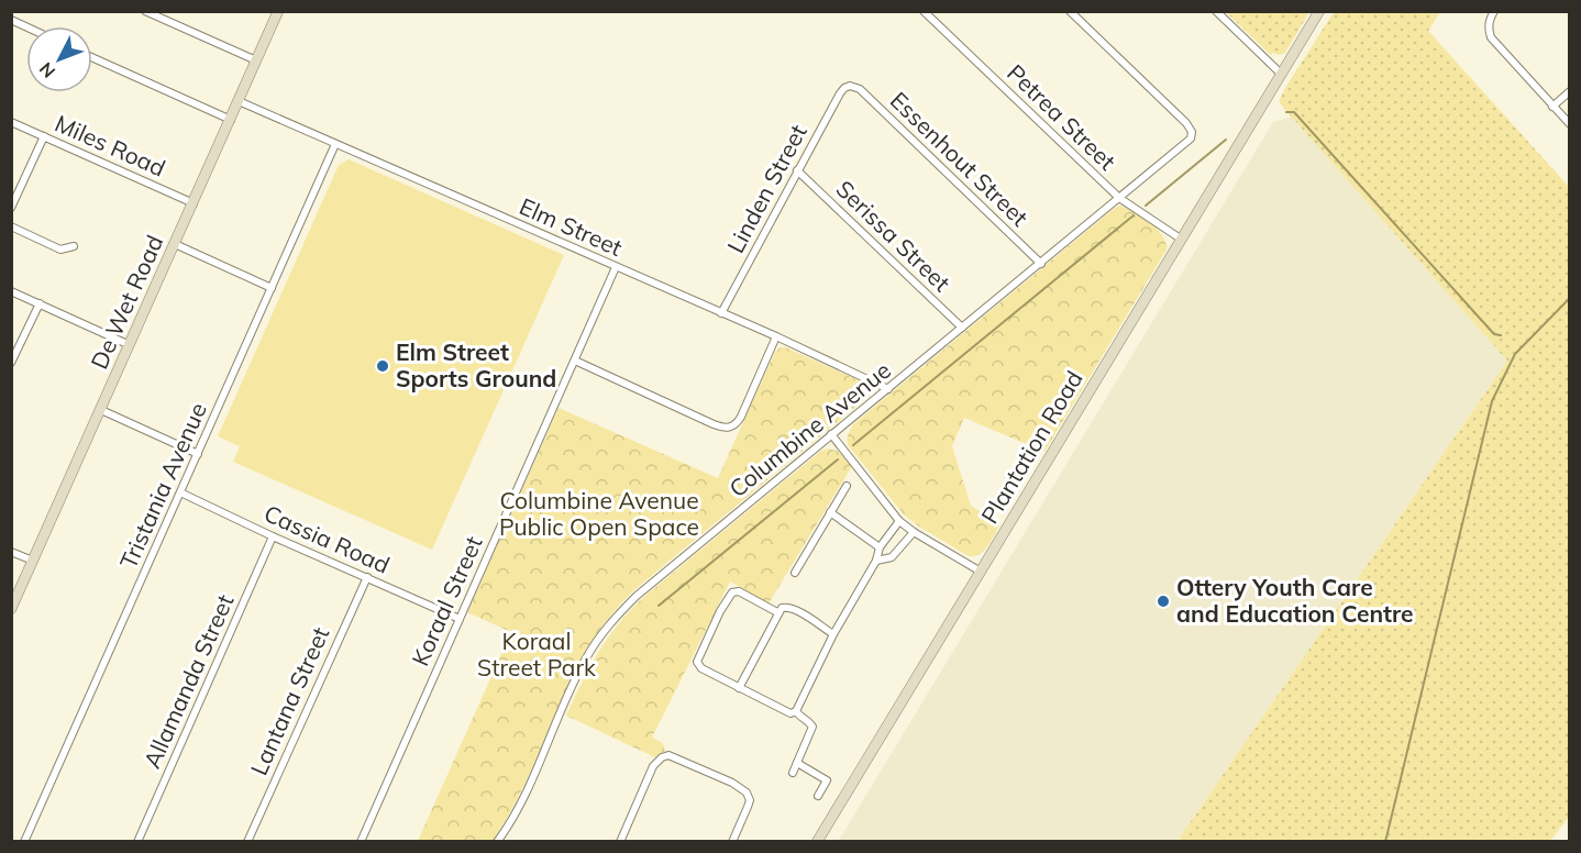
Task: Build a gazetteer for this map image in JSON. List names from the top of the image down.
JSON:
{
  "streets": {
    "street": [
      "Petrea Street",
      "Miles Road",
      "Essenhout Street",
      "Linden Street",
      "Elm Street",
      "Serissa Street",
      "De Wet Road",
      "Columbine Avenue",
      "Plantation Road",
      "Tristania Avenue",
      "Cassia Road",
      "Koraal Street",
      "Allamanda Street",
      "Lantana Street"
    ]
  },
  "crossings": [
    ["Petrea Street", "Columbine Avenue"],
    ["Petrea Street", "Plantation Road"],
    ["Miles Road", "De Wet Road"],
    ["Essenhout Street", "Linden Street"],
    ["Essenhout Street", "Columbine Avenue"],
    ["Linden Street", "Elm Street"],
    ["Linden Street", "Serissa Street"],
    ["Elm Street", "De Wet Road"],
    ["Elm Street", "Columbine Avenue"],
    ["Elm Street", "Tristania Avenue"],
    ["Elm Street", "Koraal Street"],
    ["Serissa Street", "Columbine Avenue"],
    ["Tristania Avenue", "Cassia Road"],
    ["Cassia Road", "Koraal Street"],
    ["Cassia Road", "Allamanda Street"],
    ["Cassia Road", "Lantana Street"]
  ],
  "parks": ["Columbine Avenue Public Open Space", "Koraal Street Park"],
  "places": ["Elm Street Sports Ground", "Ottery Youth Care and Education Centre"],
  "north": "bottom left"
}
